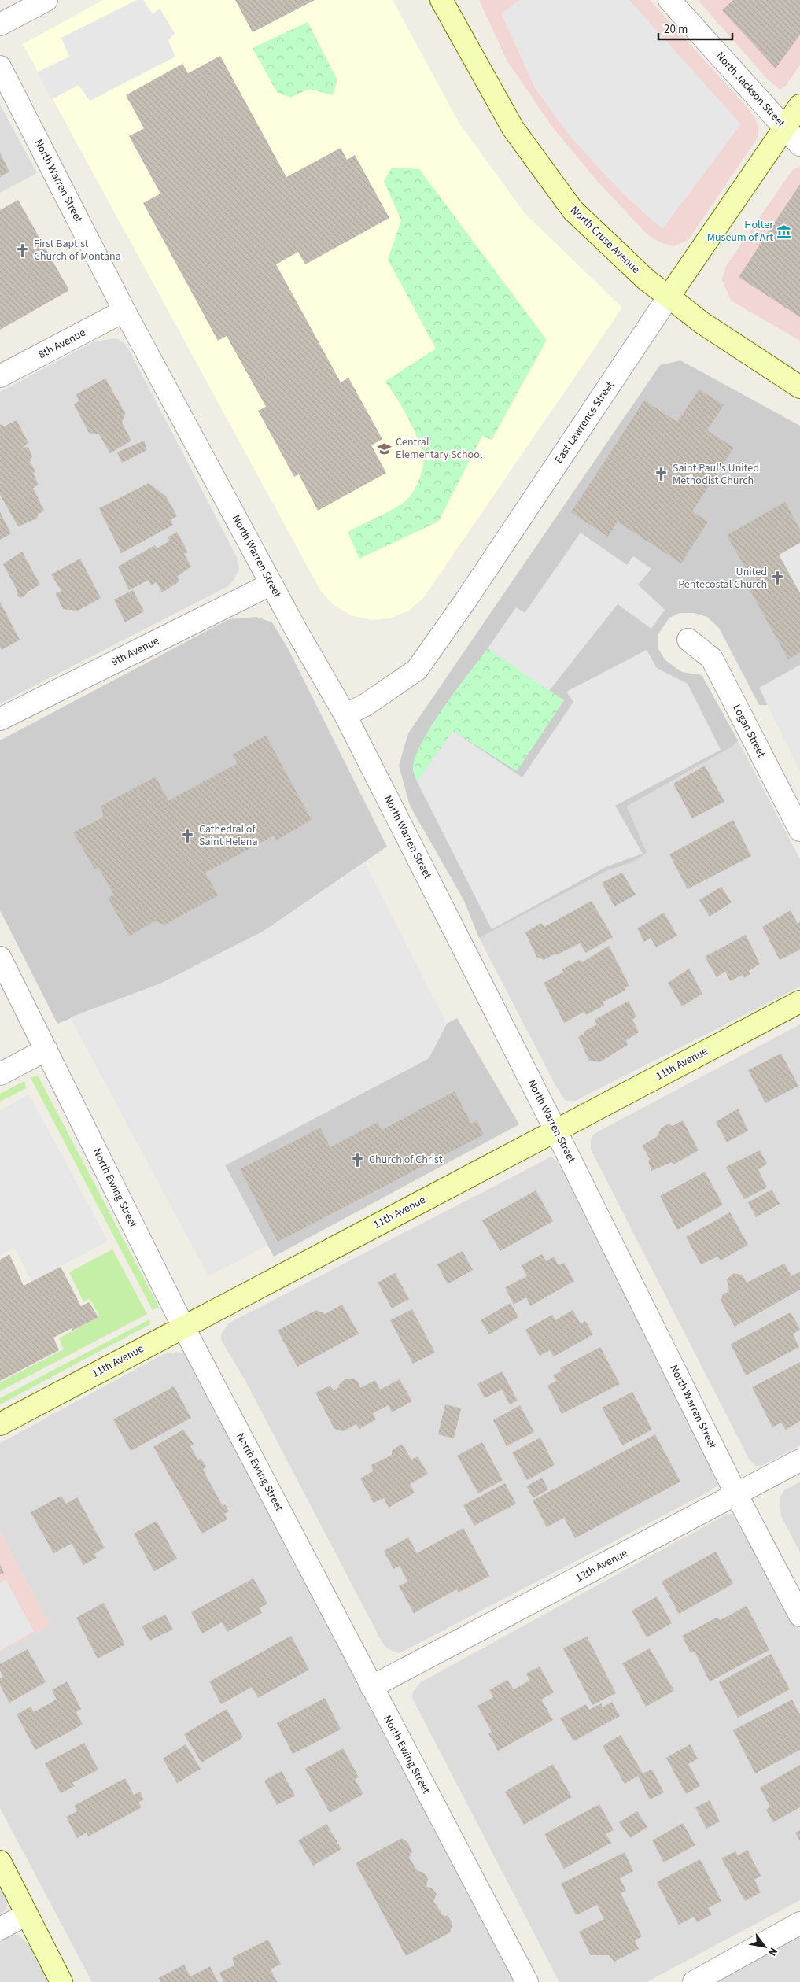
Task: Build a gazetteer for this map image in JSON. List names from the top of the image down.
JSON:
{
  "streets": {
    "street": [
      "North Jackson Street",
      "North Warren Street",
      "North Cruse Avenue",
      "8th Avenue",
      "East Lawrence Street",
      "9th Avenue",
      "Logan Street",
      "11th Avenue",
      "North Ewing Street",
      "12th Avenue"
    ]
  },
  "crossings": [
    ["North Jackson Street", "East Lawrence Street"],
    ["North Warren Street", "8th Avenue"],
    ["North Warren Street", "East Lawrence Street"],
    ["North Warren Street", "9th Avenue"],
    ["North Warren Street", "11th Avenue"],
    ["North Warren Street", "12th Avenue"],
    ["North Cruse Avenue", "East Lawrence Street"],
    ["11th Avenue", "North Ewing Street"],
    ["North Ewing Street", "12th Avenue"]
  ],
  "places": {
    "museum": ["Holter Museum of Art"],
    "church": [
      "First Baptist Church of Montana",
      "Saint Paul's United Methodist Church",
      "United Pentecostal Church",
      "Cathedral of Saint Helena",
      "Church of Christ"
    ],
    "school or university": ["Central Elementary School"]
  },
  "scale_bar": "20 m",
  "north": "bottom right"
}
